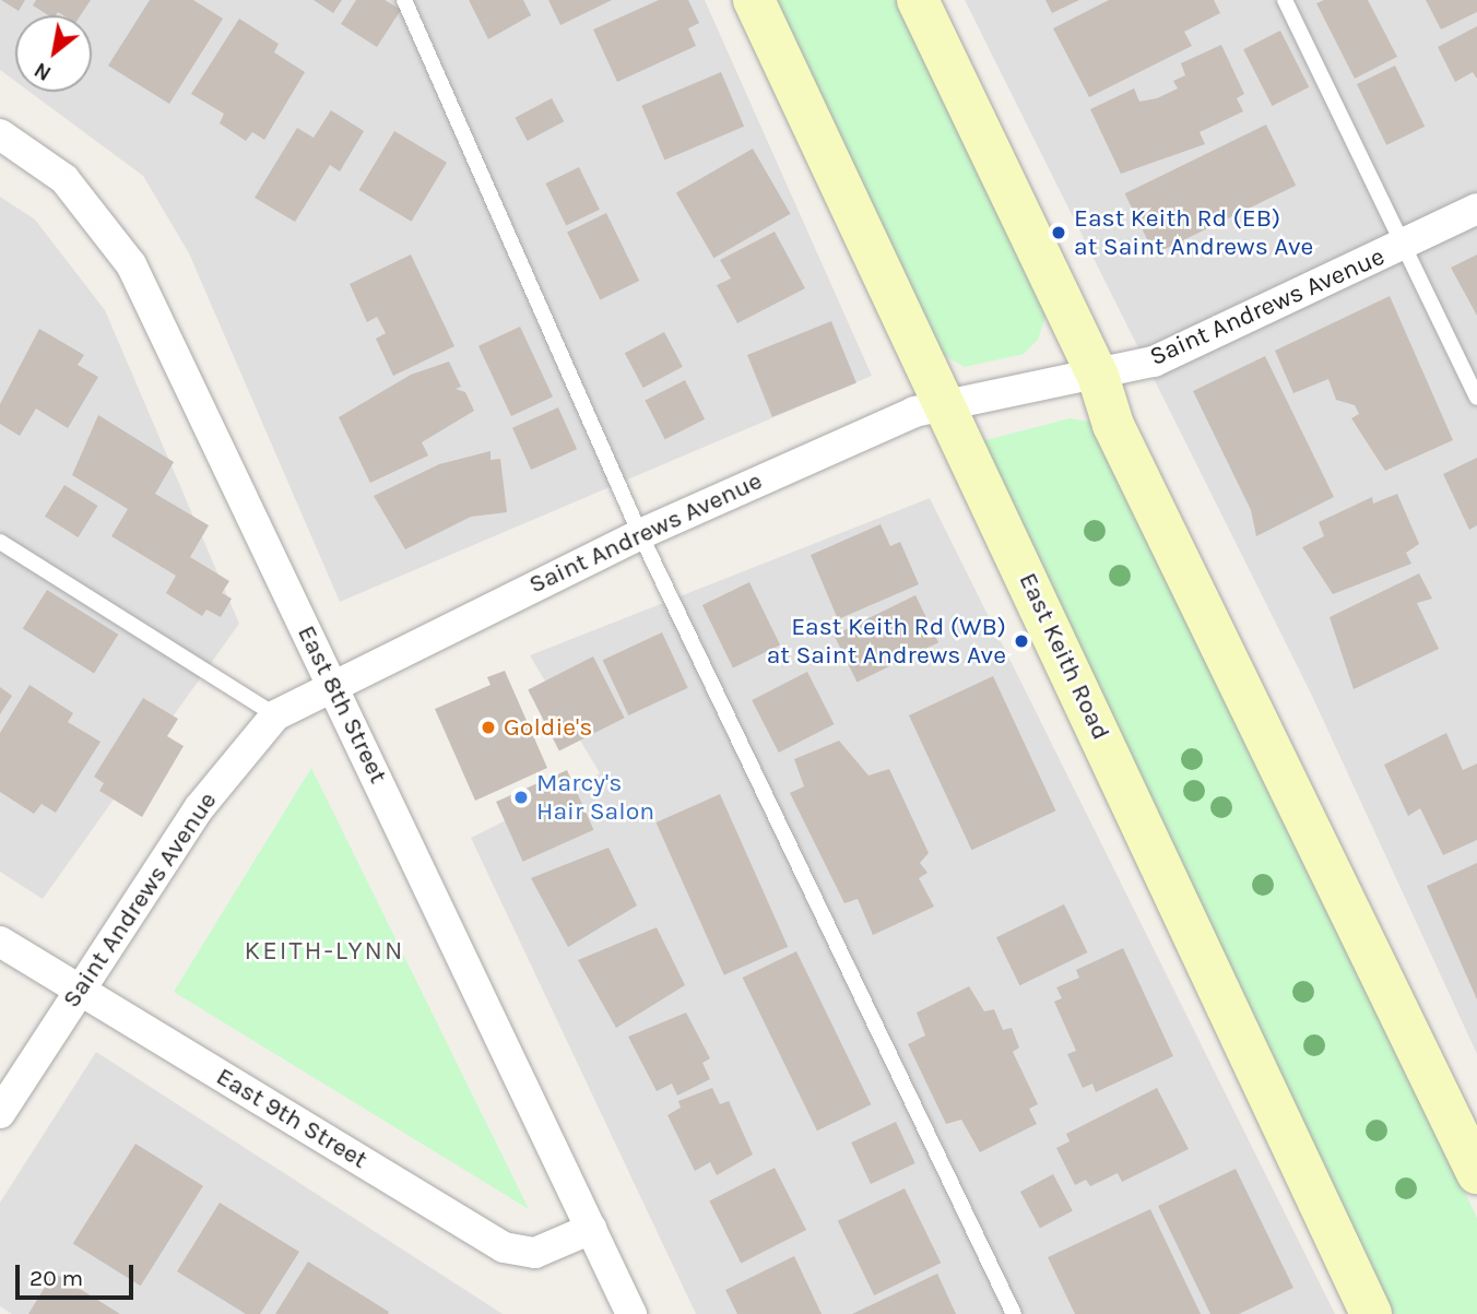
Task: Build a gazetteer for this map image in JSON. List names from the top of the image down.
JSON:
{
  "streets": {
    "street": [
      "Saint Andrews Avenue",
      "East Keith Road",
      "East 8th Street",
      "East 9th Street"
    ]
  },
  "crossings": [
    ["Saint Andrews Avenue", "East Keith Road"],
    ["Saint Andrews Avenue", "East 8th Street"],
    ["Saint Andrews Avenue", "East 9th Street"],
    ["East 8th Street", "East 9th Street"]
  ],
  "districts": ["KEITH-LYNN"],
  "places": [
    "East Keith Rd (EB) at Saint Andrews Ave",
    "East Keith Rd (WB) at Saint Andrews Ave",
    "Goldie's",
    "Marcy's Hair Salon"
  ],
  "scale_bar": "20 m",
  "north": "bottom left"
}
